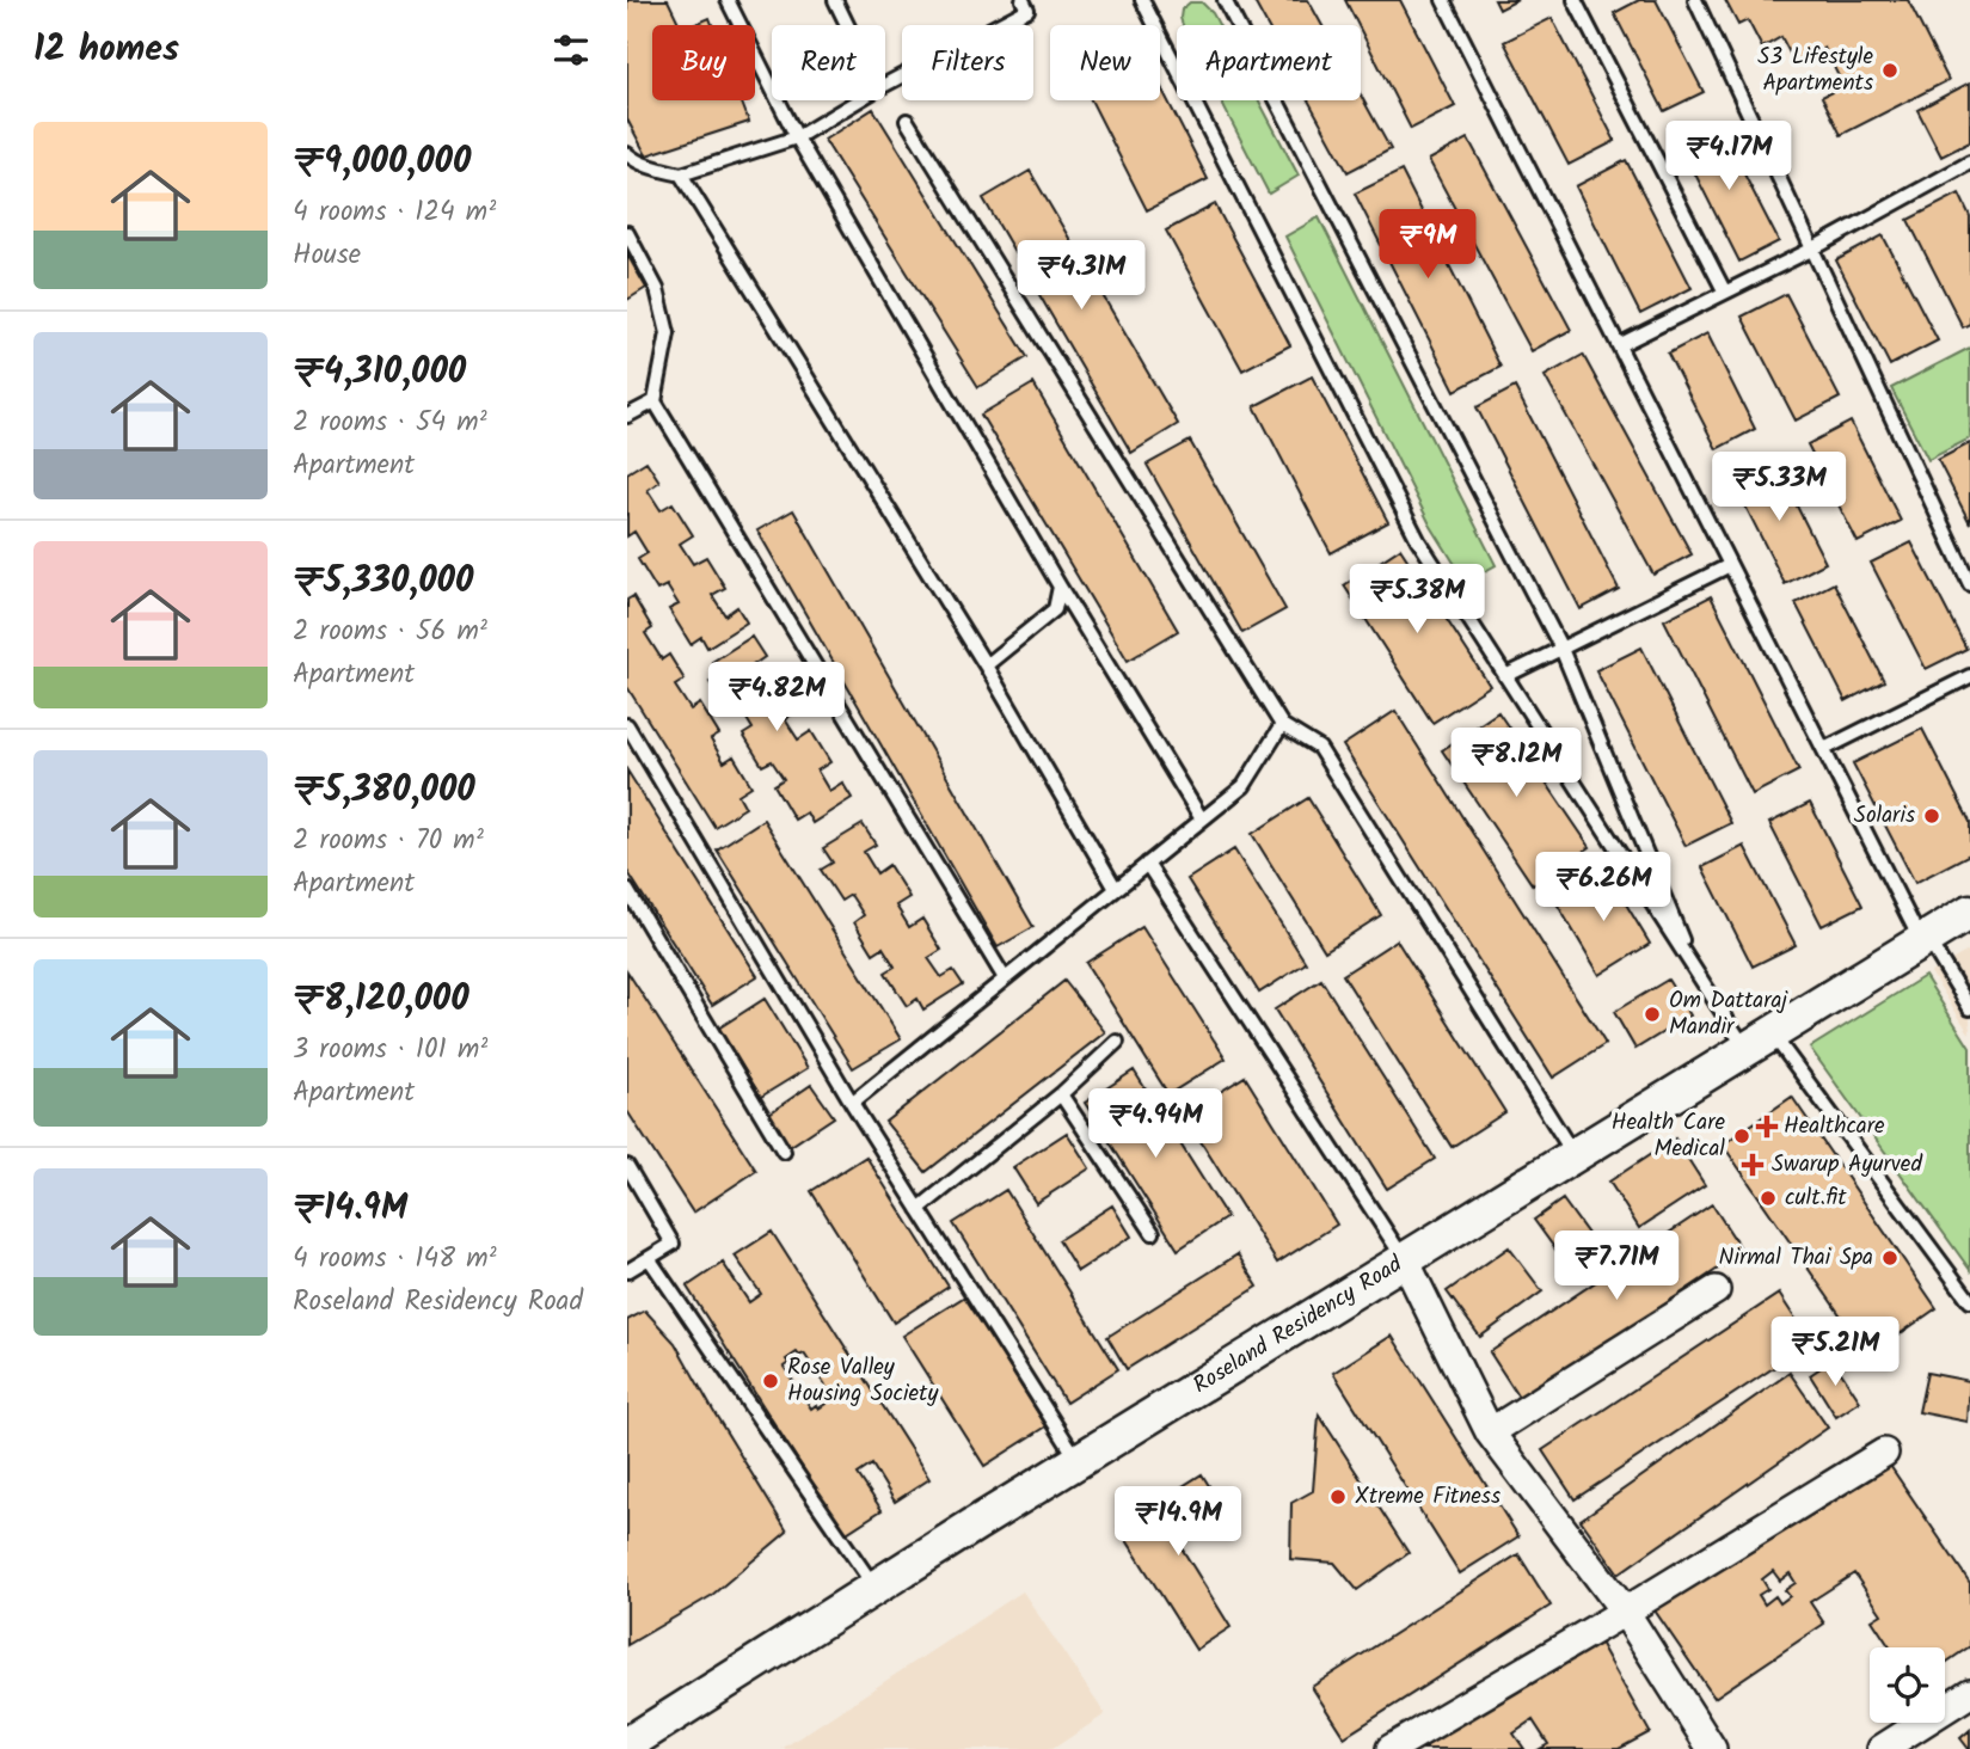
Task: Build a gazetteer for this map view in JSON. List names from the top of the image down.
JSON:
{
  "streets": {
    "street": ["Roseland Residency Road"]
  },
  "places": {
    "other": [
      "S3 Lifestyle Apartments",
      "Solaris",
      "Om Dattaraj Mandir",
      "Health Care Medical",
      "cult.fit",
      "Nirmal Thai Spa",
      "Rose Valley Housing Society",
      "Xtreme Fitness"
    ],
    "health": ["Healthcare", "Swarup Ayurved"]
  },
  "page": {
    "heading": "12 homes",
    "chip": [
      "Buy",
      "Rent",
      "Filters",
      "New",
      "Apartment"
    ],
    "list": [
      {
        "name": "₹9,000,000",
        "note": "4 rooms · 124 m² · House"
      },
      {
        "name": "₹4,310,000",
        "note": "2 rooms · 54 m² · Apartment"
      },
      {
        "name": "₹5,330,000",
        "note": "2 rooms · 56 m² · Apartment"
      },
      {
        "name": "₹5,380,000",
        "note": "2 rooms · 70 m² · Apartment"
      },
      {
        "name": "₹8,120,000",
        "note": "3 rooms · 101 m² · Apartment"
      },
      {
        "name": "₹14.9M",
        "note": "4 rooms · 148 m² · Roseland Residency Road"
      }
    ],
    "price": [
      "₹4.17M",
      "₹9M",
      "₹4.31M",
      "₹5.33M",
      "₹5.38M",
      "₹4.82M",
      "₹8.12M",
      "₹6.26M",
      "₹4.94M",
      "₹7.71M",
      "₹5.21M",
      "₹14.9M"
    ]
  }
}
